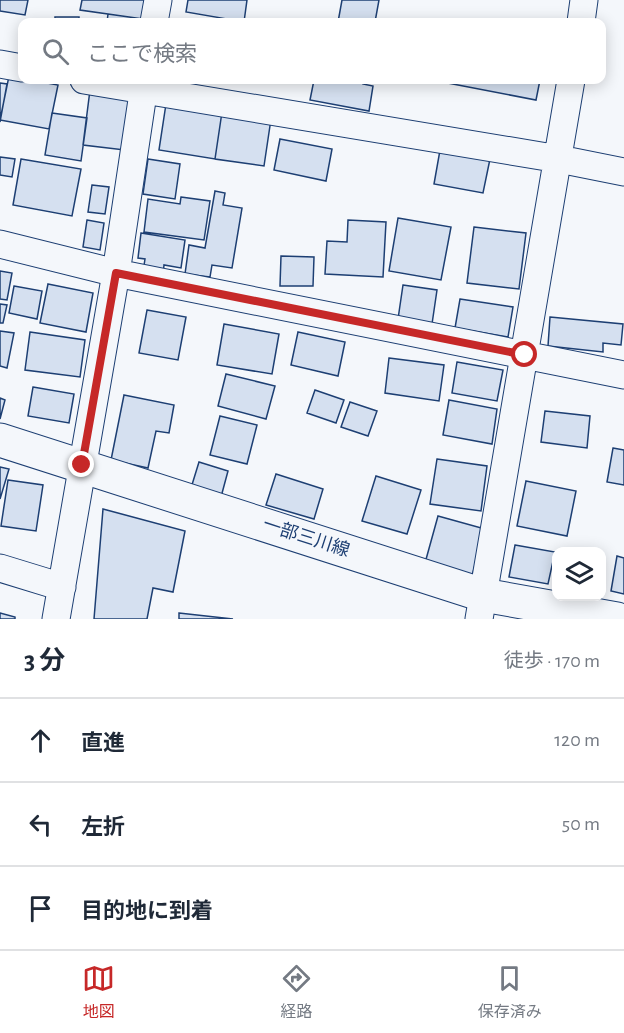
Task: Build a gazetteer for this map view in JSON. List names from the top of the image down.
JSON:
{
  "streets": {
    "main road": ["一部三川線"]
  },
  "page": {
    "search": "ここで検索",
    "heading": ["3 分", "徒歩 · 170 m"],
    "list": [
      ["直進", "120 m"],
      ["左折", "50 m"],
      "目的地に到着"
    ],
    "nav": ["地図", "経路", "保存済み"]
  }
}
